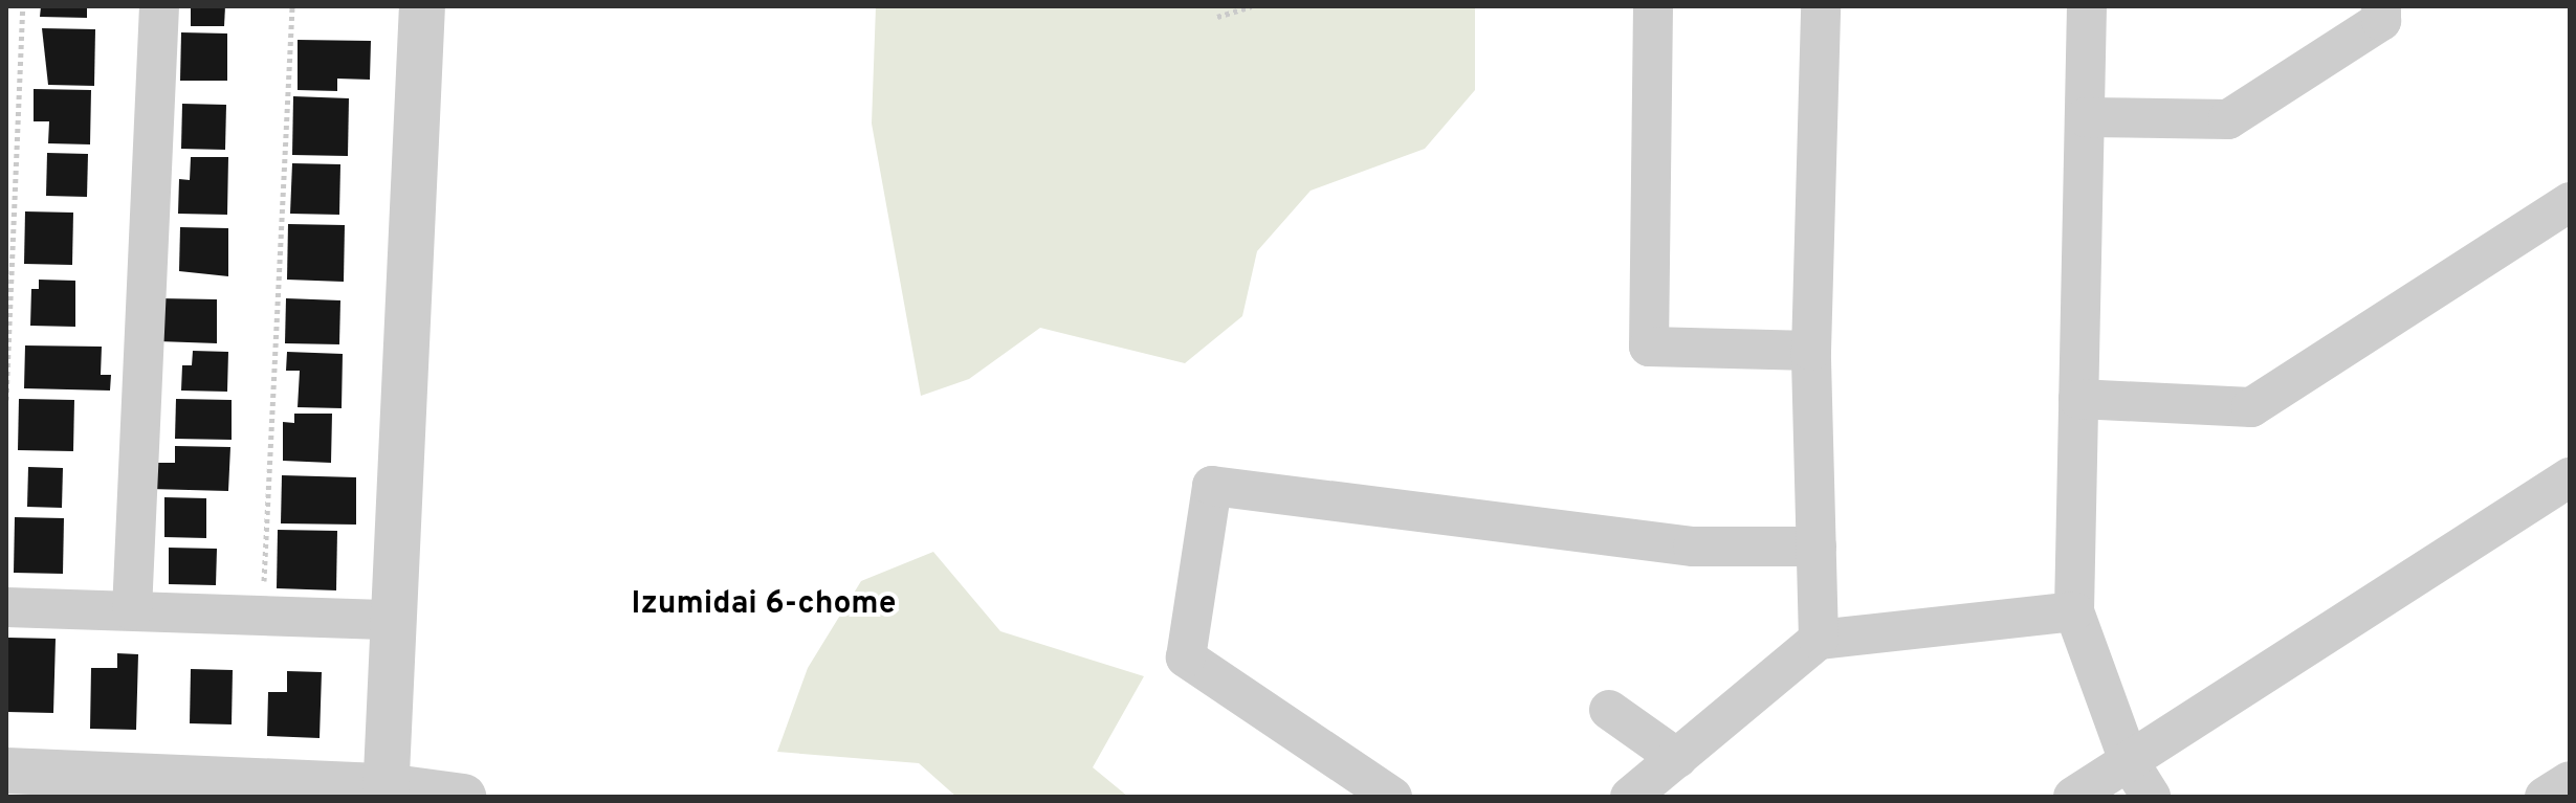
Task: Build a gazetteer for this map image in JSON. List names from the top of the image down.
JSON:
{
  "districts": ["Izumidai 6-chome"]
}
